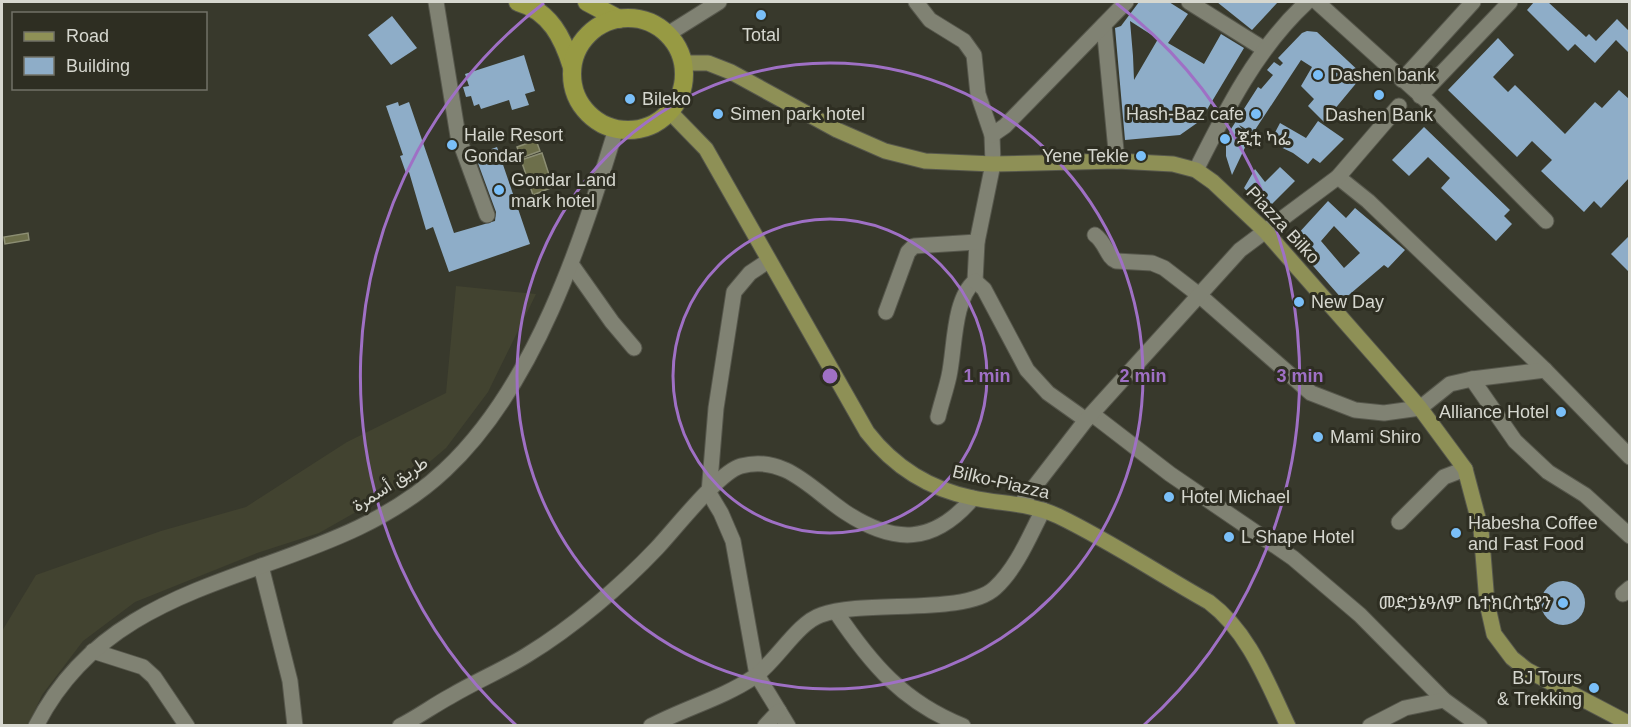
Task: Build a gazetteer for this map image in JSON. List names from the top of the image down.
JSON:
{
  "streets": {
    "main road": ["Piazza Bilko", "Bilko-Piazza"],
    "street": ["طريق أسمرة"]
  },
  "crossings": [
    ["Piazza Bilko", "Bilko-Piazza"],
    ["Piazza Bilko", "طريق أسمرة"],
    ["Bilko-Piazza", "طريق أسمرة"]
  ],
  "places": [
    "Total",
    "Dashen bank",
    "Dashen Bank",
    "Bileko",
    "Simen park hotel",
    "Hash-Baz cafe",
    "ጂቲ ካፌ",
    "Haile Resort Gondar",
    "Yene Tekle",
    "Gondar Land mark hotel",
    "New Day",
    "Alliance Hotel",
    "Mami Shiro",
    "Hotel Michael",
    "Habesha Coffee and Fast Food",
    "L Shape Hotel",
    "መድኃኔዓለም ቤተክርስቲያን",
    "BJ Tours & Trekking"
  ],
  "legend": ["Road", "Building"],
  "rings": ["1 min", "2 min", "3 min"]
}
